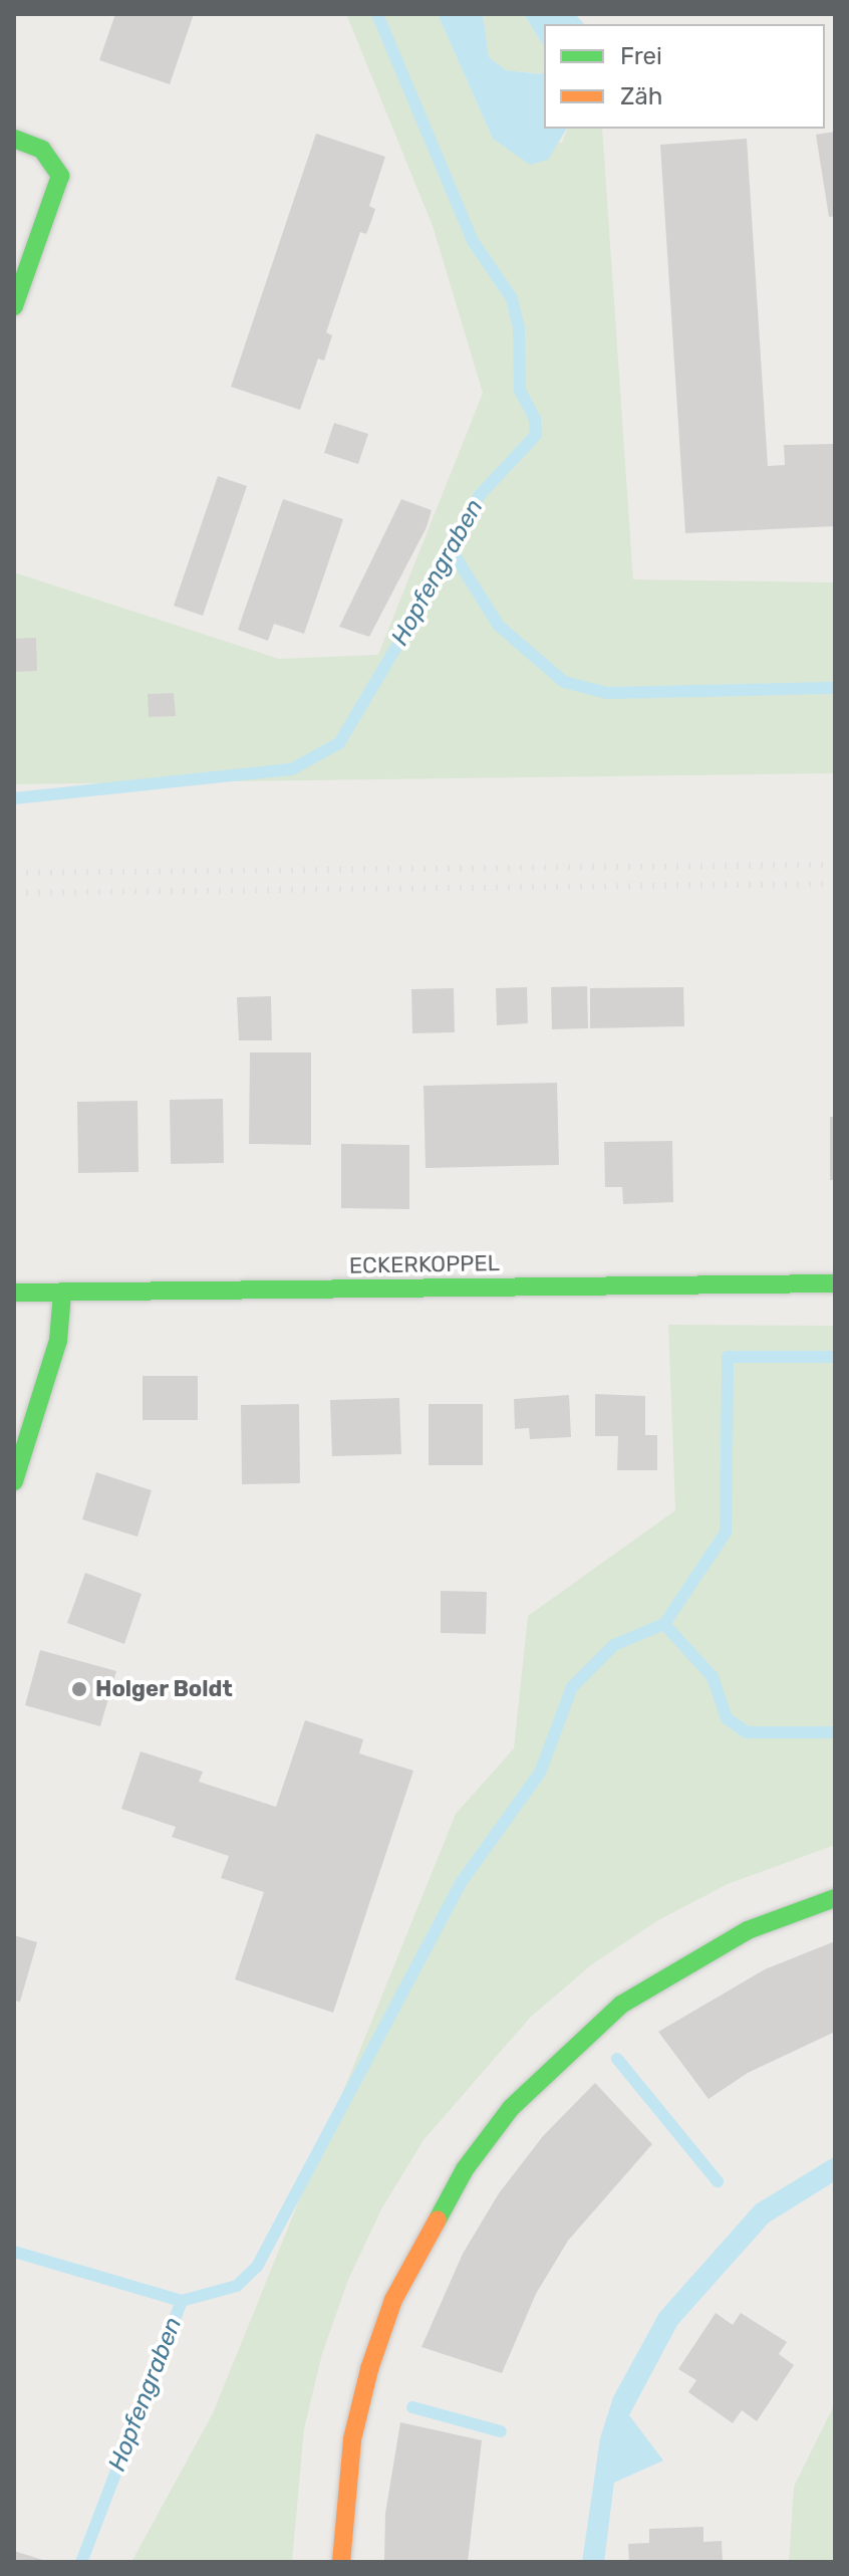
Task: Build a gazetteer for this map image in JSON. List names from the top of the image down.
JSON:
{
  "streets": {
    "street": ["ECKERKOPPEL"]
  },
  "water": ["Hopfengraben"],
  "places": ["Holger Boldt"],
  "legend": ["Frei", "Zäh"]
}
